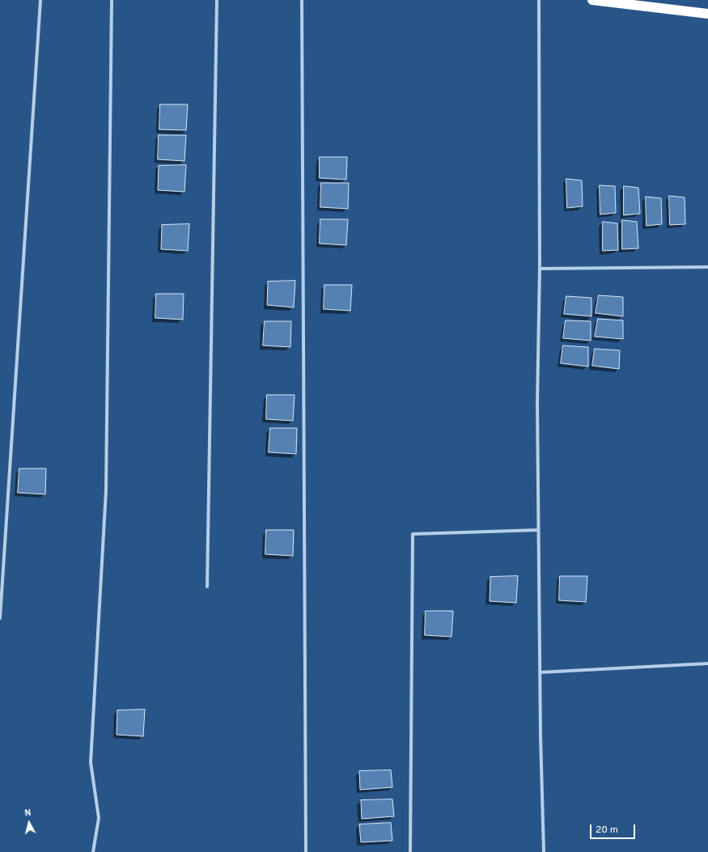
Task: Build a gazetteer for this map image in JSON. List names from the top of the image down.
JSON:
{
  "scale_bar": "20 m",
  "north": "top"
}
